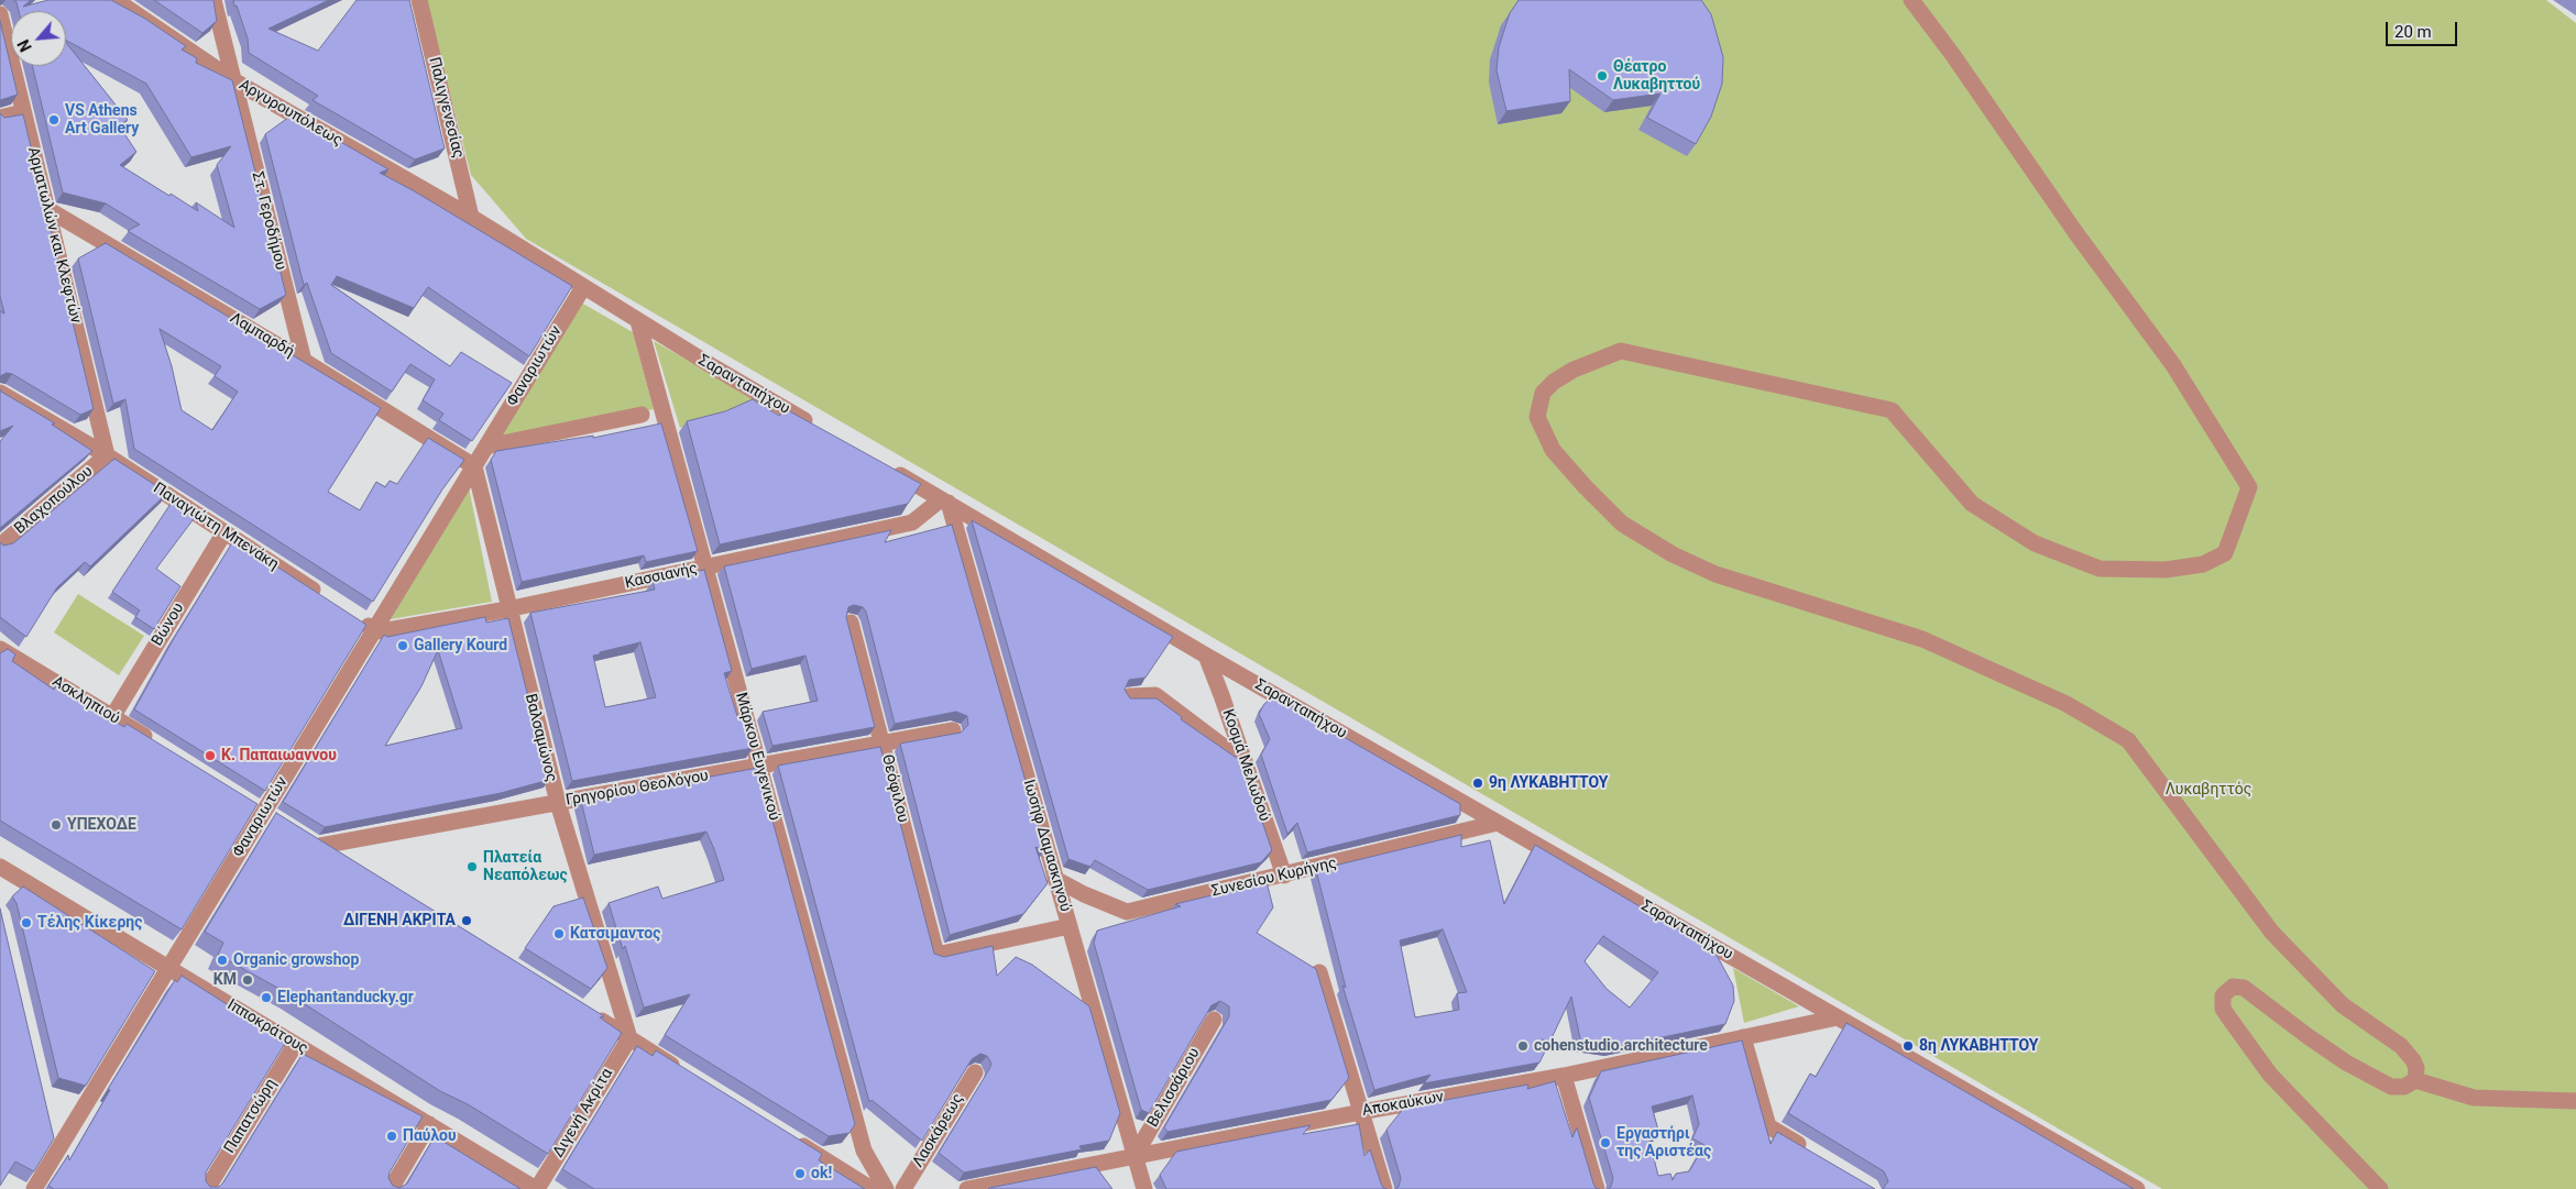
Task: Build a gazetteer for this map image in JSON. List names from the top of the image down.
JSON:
{
  "streets": {
    "street": [
      "Παλιγγενεσίας",
      "Αργυρουπόλεως",
      "Στ. Γεροδήμου",
      "Αρματωλών και Κλεφτών",
      "Λαμπαρδή",
      "Φαναριωτών",
      "Σαρανταπήχου",
      "Βλαχοπούλου",
      "Παναγιώτη Μπενάκη",
      "Κασσιανής",
      "Βώνου",
      "Ασκληπιού",
      "Βαλσαμώνος",
      "Μάρκου Ευγενικού",
      "Κοσμά Μελωδού",
      "Γρηγορίου Θεολόγου",
      "Θεόφιλου",
      "Ιωσήφ Δαμασκηνού",
      "Συνεσίου Κυρήνης",
      "Ιπποκράτους",
      "Βελισσάριου",
      "Αποκαύκων",
      "Διγενή Ακρίτα",
      "Παπατσώρη",
      "Λασκάρεως"
    ]
  },
  "crossings": [
    ["Παλιγγενεσίας", "Αργυρουπόλεως"],
    ["Παλιγγενεσίας", "Σαρανταπήχου"],
    ["Αργυρουπόλεως", "Στ. Γεροδήμου"],
    ["Αργυρουπόλεως", "Σαρανταπήχου"],
    ["Στ. Γεροδήμου", "Λαμπαρδή"],
    ["Αρματωλών και Κλεφτών", "Λαμπαρδή"],
    ["Αρματωλών και Κλεφτών", "Βλαχοπούλου"],
    ["Αρματωλών και Κλεφτών", "Παναγιώτη Μπενάκη"],
    ["Λαμπαρδή", "Φαναριωτών"],
    ["Λαμπαρδή", "Βαλσαμώνος"],
    ["Φαναριωτών", "Σαρανταπήχου"],
    ["Φαναριωτών", "Κασσιανής"],
    ["Φαναριωτών", "Βαλσαμώνος"],
    ["Φαναριωτών", "Ιπποκράτους"],
    ["Σαρανταπήχου", "Κασσιανής"],
    ["Σαρανταπήχου", "Μάρκου Ευγενικού"],
    ["Σαρανταπήχου", "Κοσμά Μελωδού"],
    ["Σαρανταπήχου", "Ιωσήφ Δαμασκηνού"],
    ["Σαρανταπήχου", "Συνεσίου Κυρήνης"],
    ["Σαρανταπήχου", "Αποκαύκων"],
    ["Βλαχοπούλου", "Παναγιώτη Μπενάκη"],
    ["Παναγιώτη Μπενάκη", "Βώνου"],
    ["Κασσιανής", "Βαλσαμώνος"],
    ["Κασσιανής", "Μάρκου Ευγενικού"],
    ["Κασσιανής", "Ιωσήφ Δαμασκηνού"],
    ["Βώνου", "Ασκληπιού"],
    ["Βαλσαμώνος", "Γρηγορίου Θεολόγου"],
    ["Βαλσαμώνος", "Διγενή Ακρίτα"],
    ["Μάρκου Ευγενικού", "Γρηγορίου Θεολόγου"],
    ["Κοσμά Μελωδού", "Συνεσίου Κυρήνης"],
    ["Γρηγορίου Θεολόγου", "Θεόφιλου"],
    ["Θεόφιλου", "Ιωσήφ Δαμασκηνού"],
    ["Ιωσήφ Δαμασκηνού", "Συνεσίου Κυρήνης"],
    ["Ιωσήφ Δαμασκηνού", "Βελισσάριου"],
    ["Ιωσήφ Δαμασκηνού", "Αποκαύκων"],
    ["Ιπποκράτους", "Διγενή Ακρίτα"],
    ["Ιπποκράτους", "Παπατσώρη"],
    ["Βελισσάριου", "Αποκαύκων"]
  ],
  "parks": ["Λυκαβηττός"],
  "places": [
    "Θέατρο Λυκαβηττού",
    "VS Athens Art Gallery",
    "Gallery Kourd",
    "Κ. Παπαιωαννου",
    "9η ΛΥΚΑΒΗΤΤΟΥ",
    "ΥΠΕΧΟΔΕ",
    "Πλατεία Νεαπόλεως",
    "ΔΙΓΕΝΗ ΑΚΡΙΤΑ",
    "Τέλης Κίκερης",
    "Κατσιμαντος",
    "Organic growshop",
    "KM",
    "Elephantanducky.gr",
    "cohenstudio.architecture",
    "8η ΛΥΚΑΒΗΤΤΟΥ",
    "Παύλου",
    "Εργαστήρι της Αριστέας",
    "ok!"
  ],
  "scale_bar": "20 m",
  "north": "bottom left"
}
